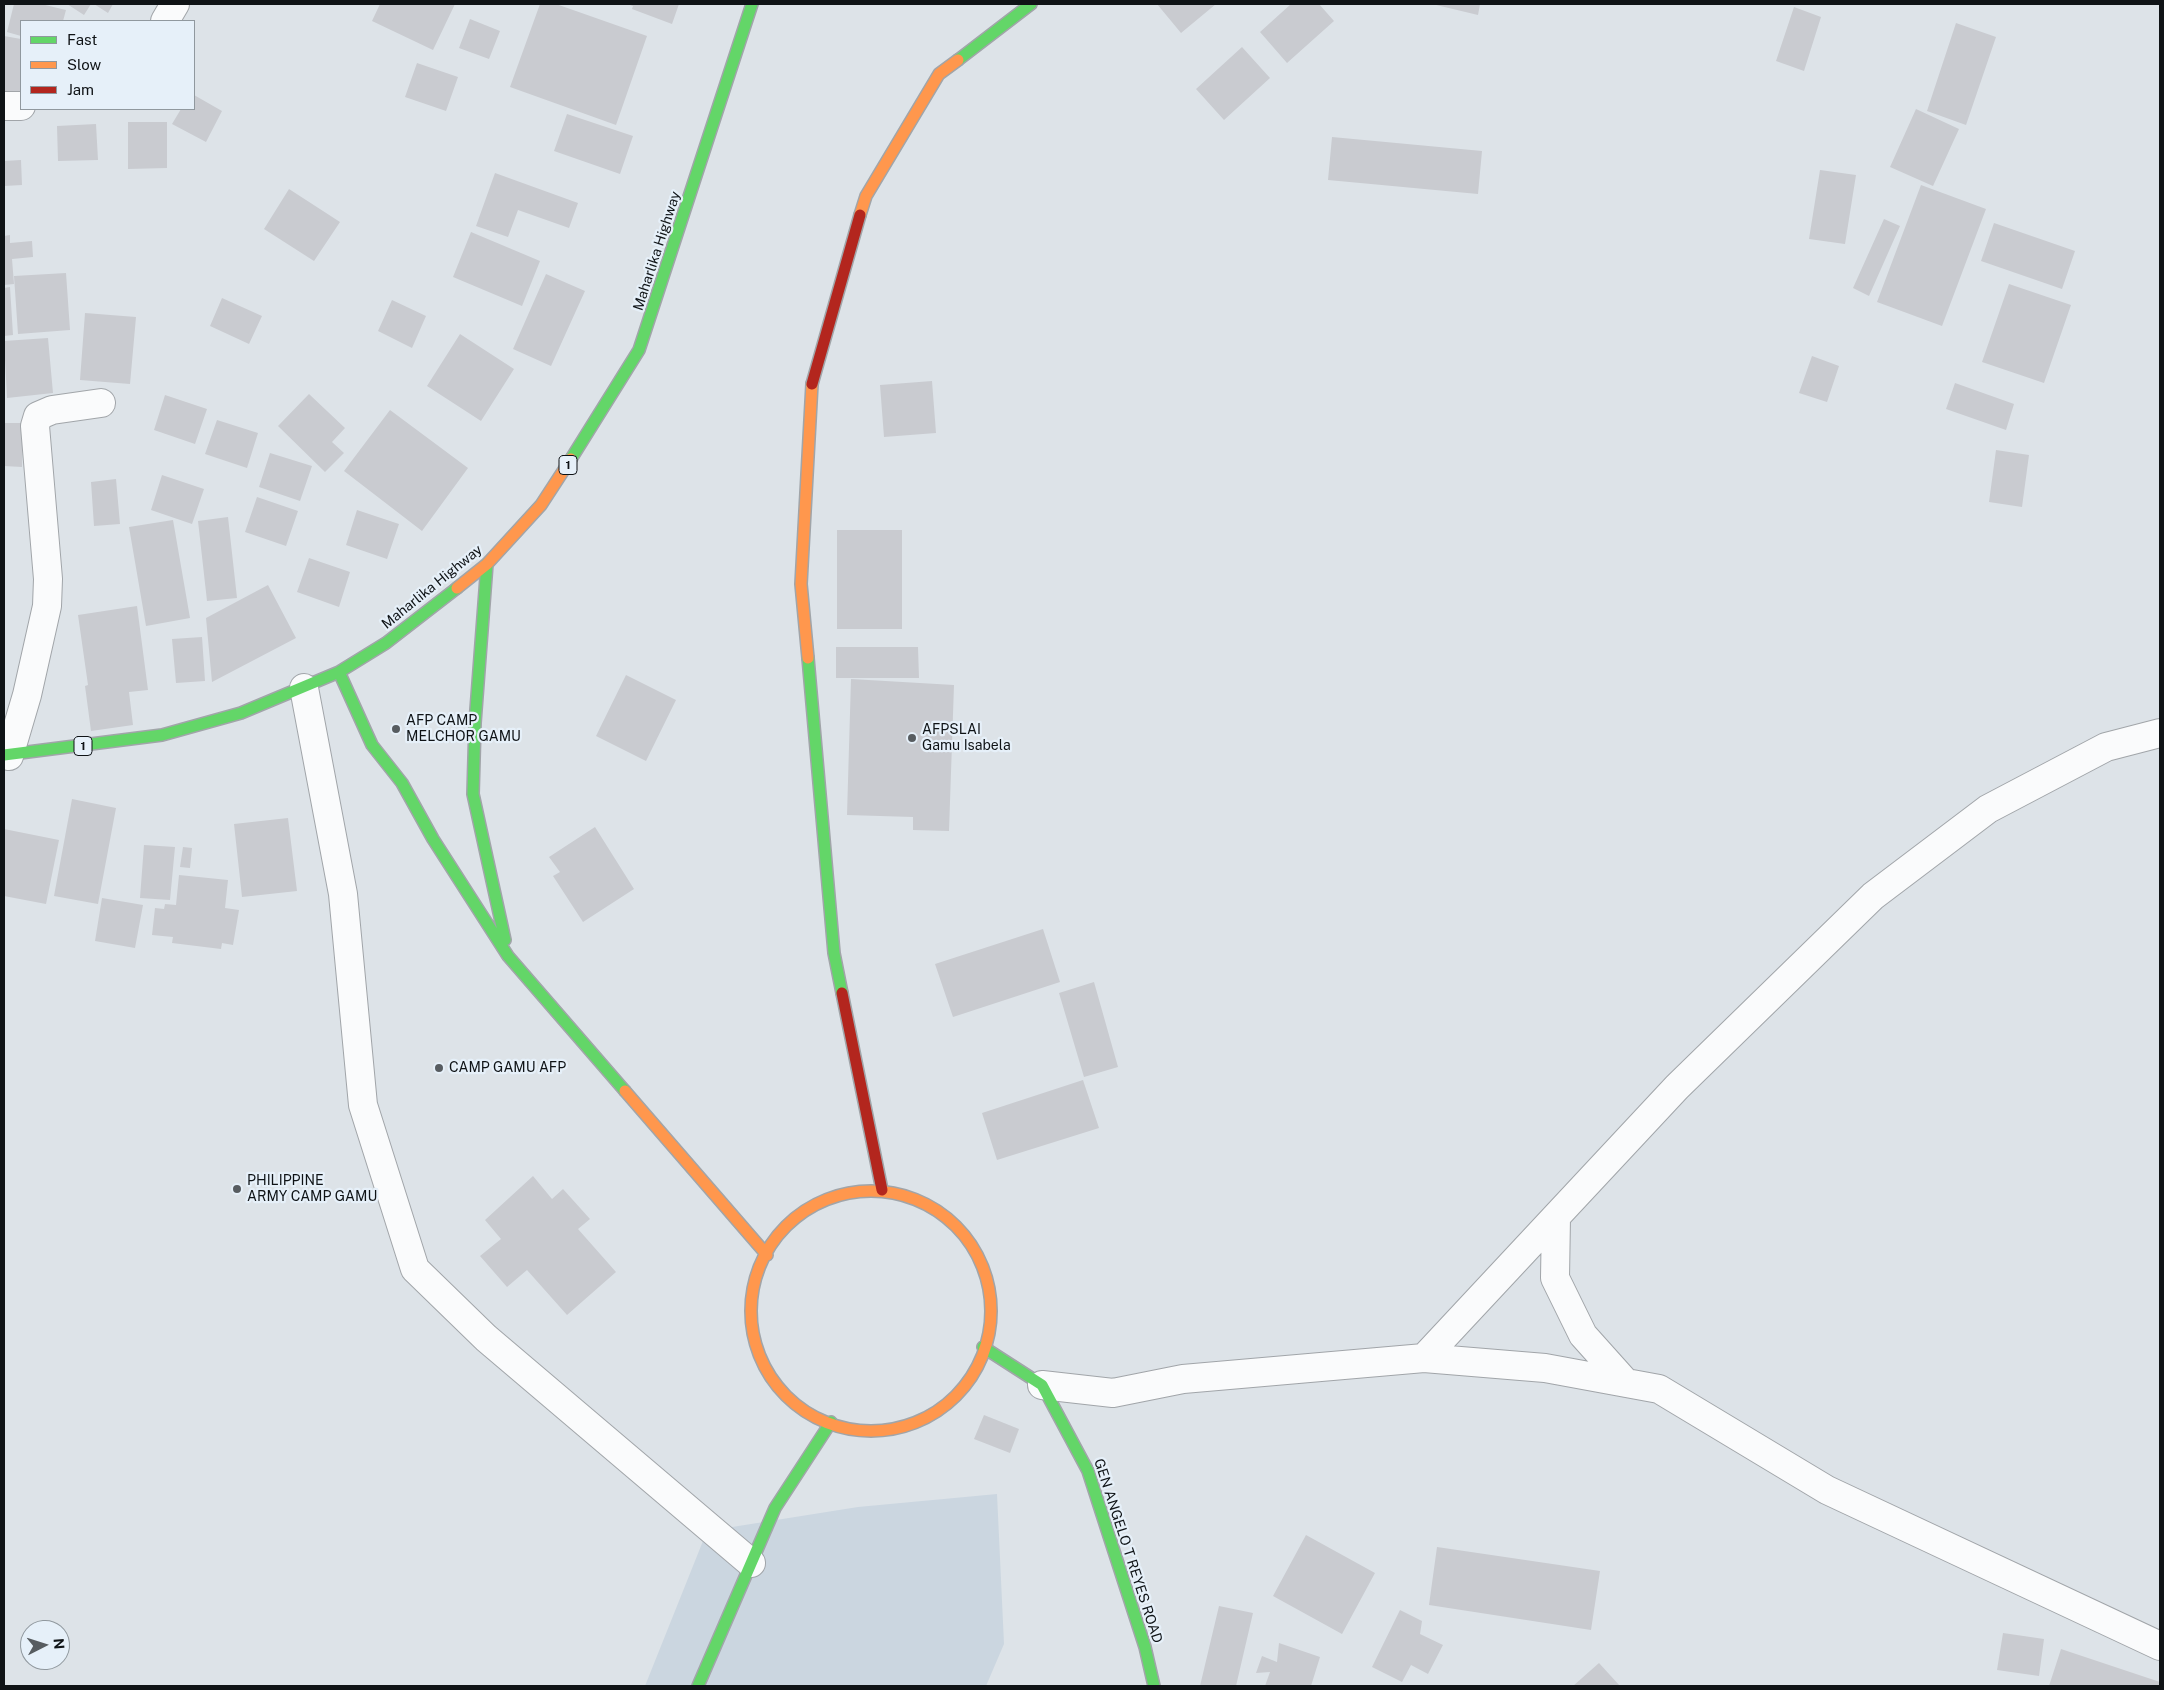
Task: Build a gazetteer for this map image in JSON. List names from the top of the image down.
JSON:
{
  "streets": {
    "main road": ["Maharlika Highway", "1", "GEN ANGELO T REYES ROAD"]
  },
  "places": [
    "AFP CAMP MELCHOR GAMU",
    "AFPSLAI Gamu Isabela",
    "CAMP GAMU AFP",
    "PHILIPPINE ARMY CAMP GAMU"
  ],
  "legend": ["Fast", "Slow", "Jam"],
  "north": "right"
}
